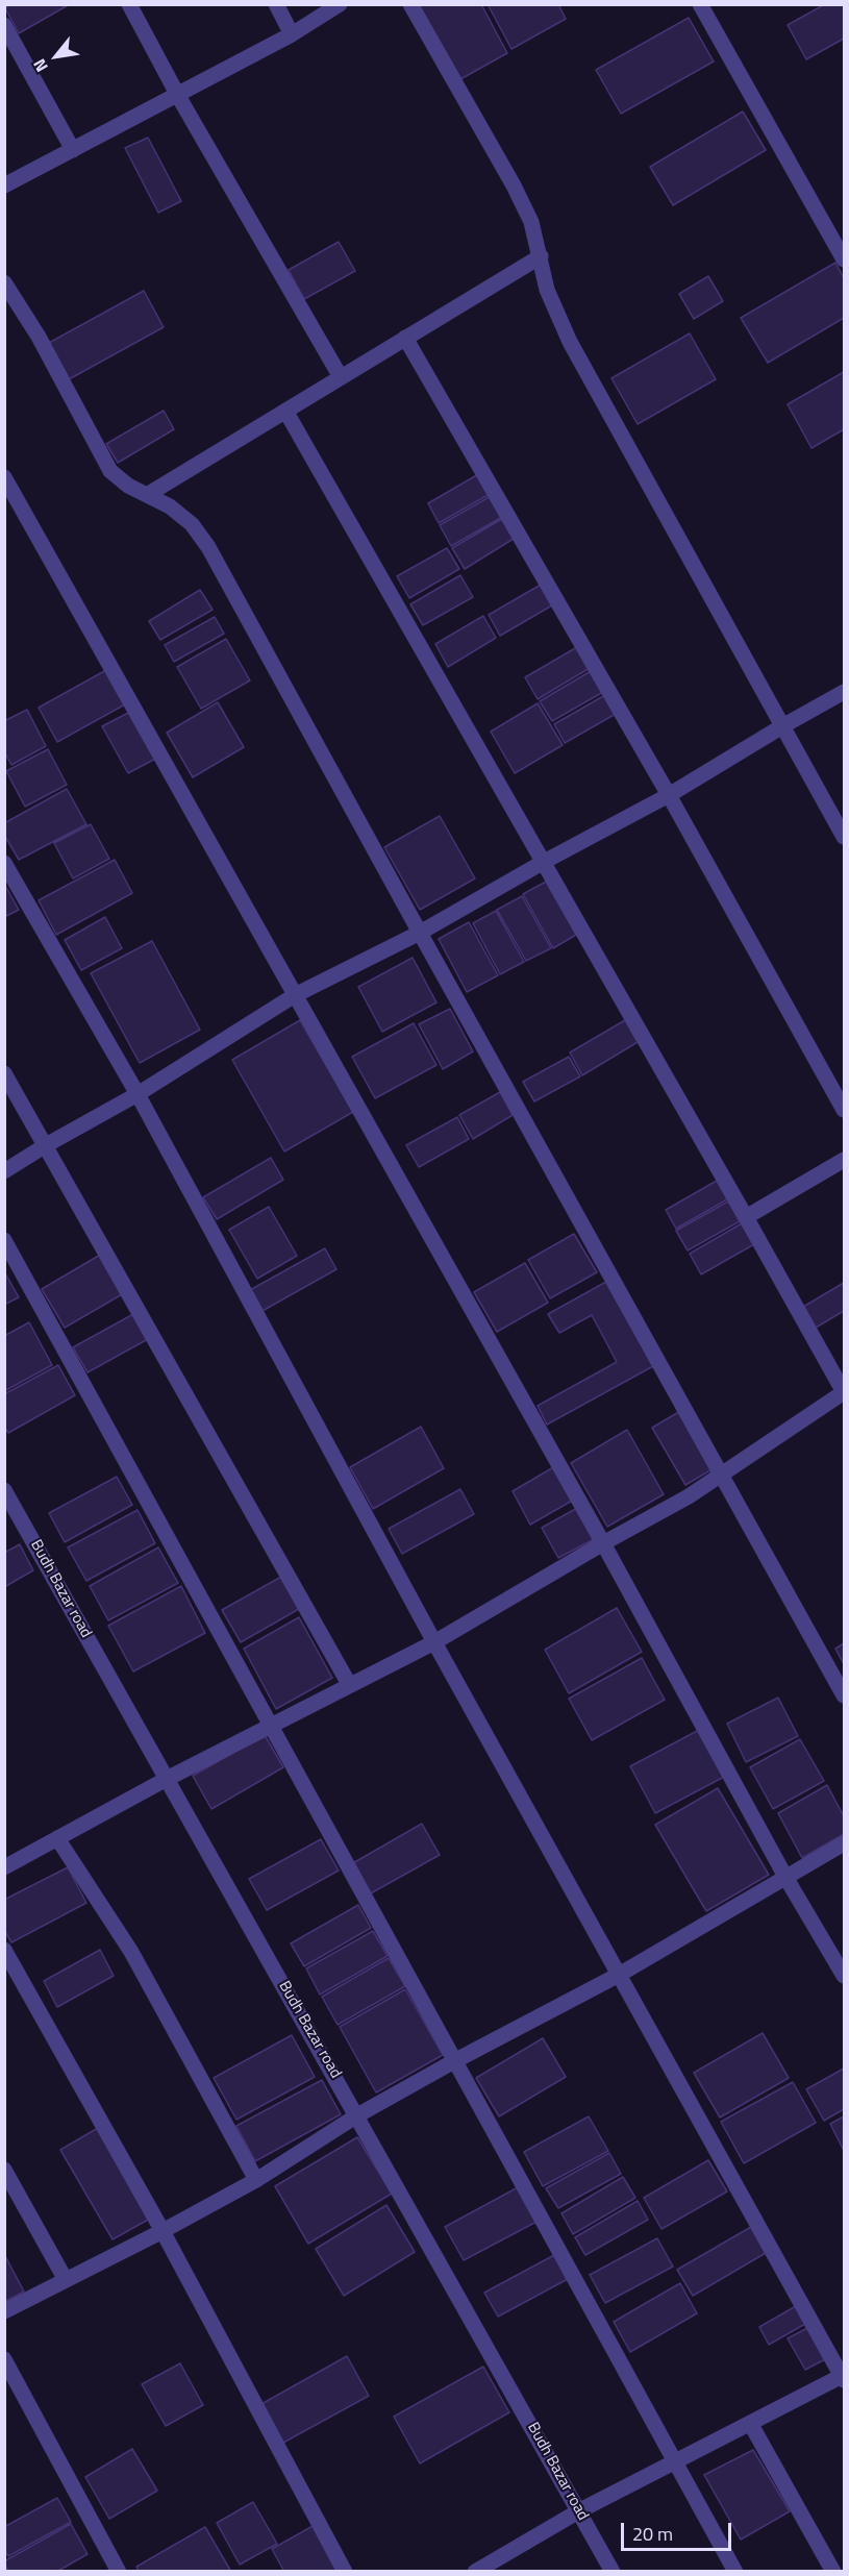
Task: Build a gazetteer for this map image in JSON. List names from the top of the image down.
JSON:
{
  "streets": {
    "street": ["Budh Bazar road"]
  },
  "scale_bar": "20 m",
  "north": "bottom left"
}
